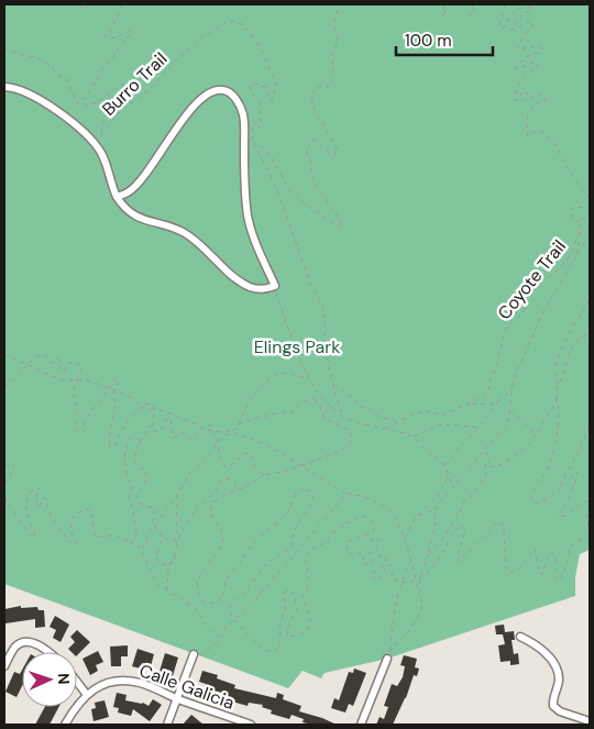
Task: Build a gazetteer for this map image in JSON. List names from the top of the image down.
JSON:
{
  "streets": {
    "street": ["Calle Galicia"],
    "path": ["Burro Trail", "Coyote Trail"]
  },
  "parks": ["Elings Park"],
  "scale_bar": "100 m",
  "north": "right"
}
